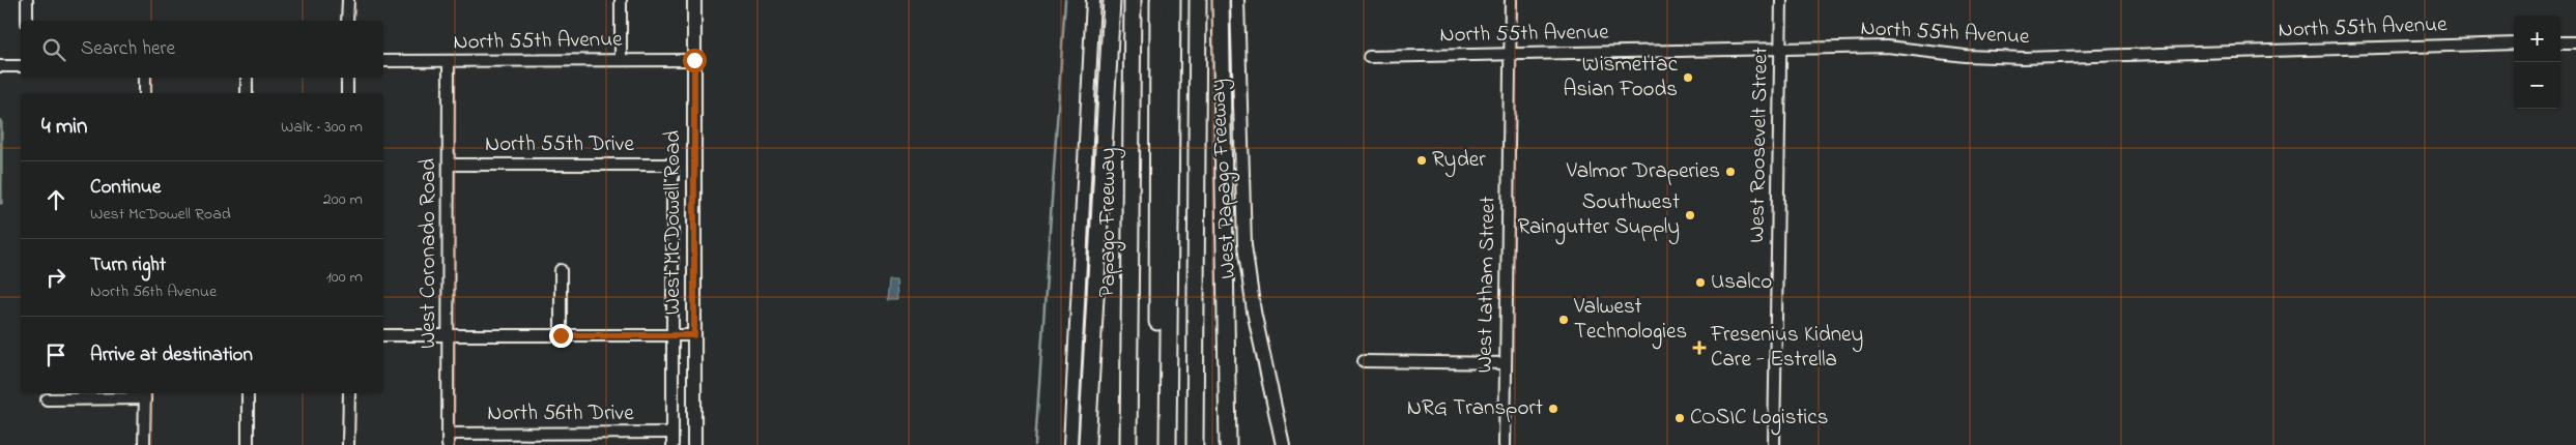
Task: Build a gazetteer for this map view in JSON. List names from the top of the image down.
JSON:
{
  "streets": {
    "highway": ["Papago Freeway"],
    "main road": ["West Papago Freeway", "West McDowell Road"],
    "street": [
      "North 55th Avenue",
      "North 55th Drive",
      "West Roosevelt Street",
      "West Coronado Road",
      "West Latham Street",
      "North 56th Drive"
    ]
  },
  "crossings": [
    ["North 55th Avenue", "West Roosevelt Street"],
    ["North 55th Avenue", "West McDowell Road"],
    ["North 55th Avenue", "West Coronado Road"],
    ["North 55th Avenue", "West Latham Street"],
    ["North 55th Drive", "West McDowell Road"],
    ["North 55th Drive", "West Coronado Road"],
    ["West McDowell Road", "North 56th Drive"],
    ["West Coronado Road", "North 56th Drive"]
  ],
  "places": {
    "other": [
      "Wismettac Asian Foods",
      "Ryder",
      "Valmor Draperies",
      "Southwest Raingutter Supply",
      "Usalco",
      "Valwest Technologies",
      "NRG Transport",
      "COSIC Logistics"
    ],
    "health": ["Fresenius Kidney Care - Estrella"]
  },
  "page": {
    "map_buttons": ["+", "−"],
    "search": "Search here",
    "heading": ["4 min", "Walk · 300 m"],
    "list": [
      ["Continue", "West McDowell Road", "200 m"],
      ["Turn right", "North 56th Avenue", "100 m"],
      "Arrive at destination"
    ]
  }
}
